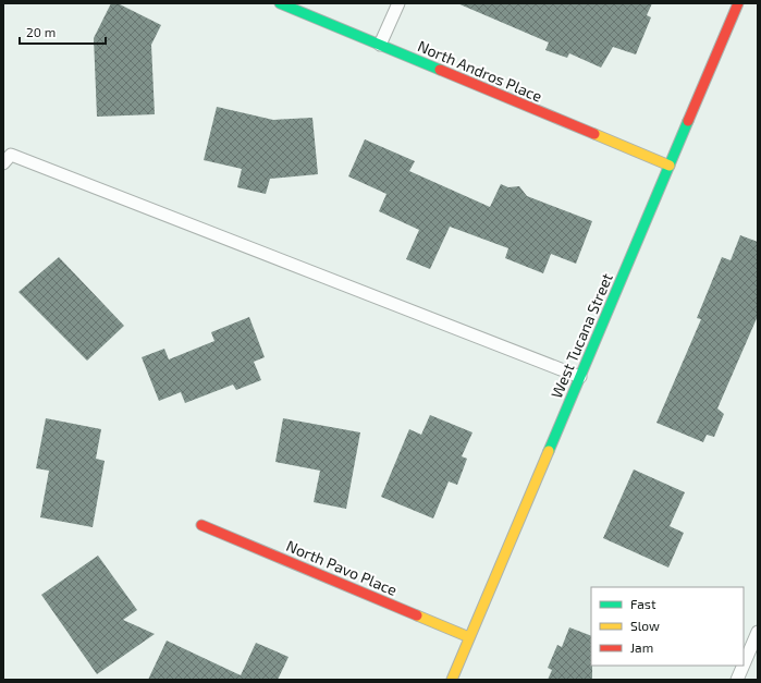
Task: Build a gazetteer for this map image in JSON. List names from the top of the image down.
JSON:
{
  "streets": {
    "street": ["North Andros Place", "West Tucana Street", "North Pavo Place"]
  },
  "crossings": [
    ["North Andros Place", "West Tucana Street"],
    ["West Tucana Street", "North Pavo Place"]
  ],
  "legend": ["Fast", "Slow", "Jam"],
  "scale_bar": "20 m"
}
